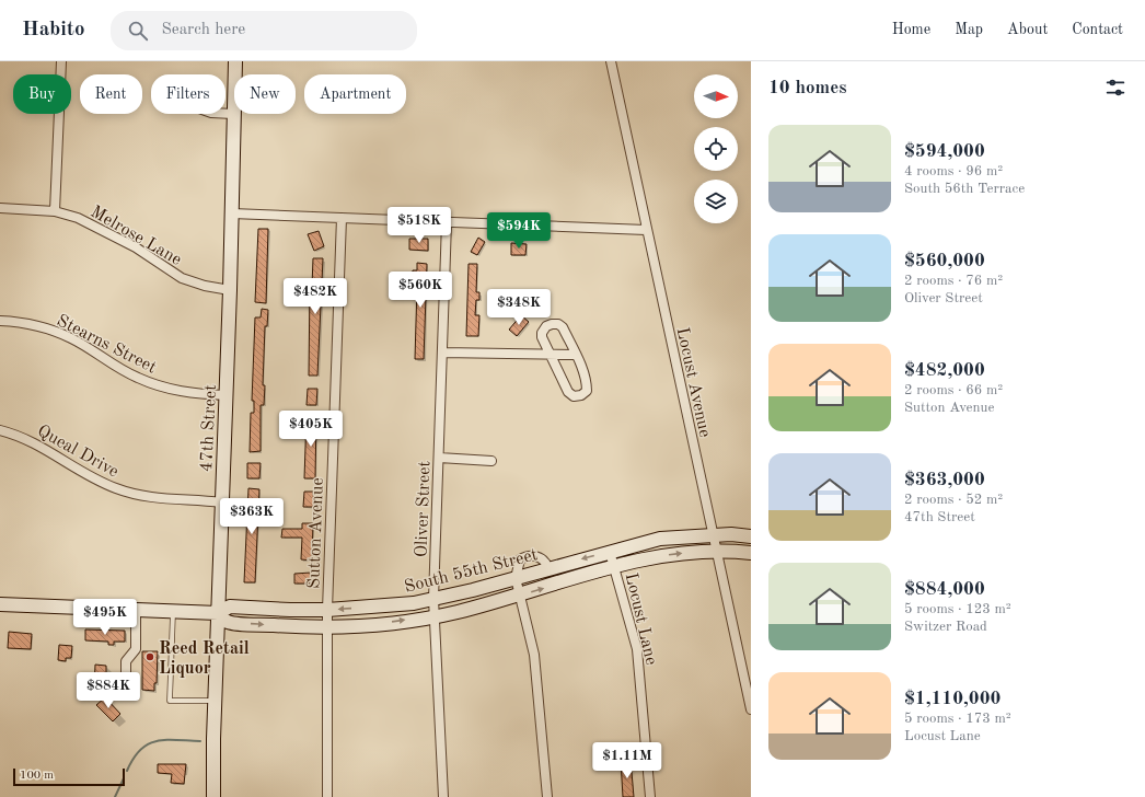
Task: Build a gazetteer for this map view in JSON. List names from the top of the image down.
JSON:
{
  "streets": {
    "street": [
      "Melrose Lane",
      "Stearns Street",
      "Locust Avenue",
      "47th Street",
      "Queal Drive",
      "Oliver Street",
      "Sutton Avenue",
      "South 55th Street",
      "Locust Lane"
    ]
  },
  "crossings": [
    ["Melrose Lane", "47th Street"],
    ["Stearns Street", "47th Street"],
    ["Locust Avenue", "South 55th Street"],
    ["47th Street", "Queal Drive"],
    ["47th Street", "South 55th Street"],
    ["Oliver Street", "South 55th Street"],
    ["Sutton Avenue", "South 55th Street"],
    ["South 55th Street", "Locust Lane"]
  ],
  "places": ["Reed Retail Liquor"],
  "scale_bar": "100 m",
  "north": "right",
  "page": {
    "header": "Habito",
    "search": "Search here",
    "nav": [
      "Home",
      "Map",
      "About",
      "Contact"
    ],
    "heading": "10 homes",
    "chip": [
      "Buy",
      "Rent",
      "Filters",
      "New",
      "Apartment"
    ],
    "list": [
      {
        "name": "$594,000",
        "note": "4 rooms · 96 m² · South 56th Terrace"
      },
      {
        "name": "$560,000",
        "note": "2 rooms · 76 m² · Oliver Street"
      },
      {
        "name": "$482,000",
        "note": "2 rooms · 66 m² · Sutton Avenue"
      },
      {
        "name": "$363,000",
        "note": "2 rooms · 52 m² · 47th Street"
      },
      {
        "name": "$884,000",
        "note": "5 rooms · 123 m² · Switzer Road"
      },
      {
        "name": "$1,110,000",
        "note": "5 rooms · 173 m² · Locust Lane"
      }
    ],
    "price": [
      "$518K",
      "$594K",
      "$560K",
      "$482K",
      "$348K",
      "$405K",
      "$363K",
      "$495K",
      "$884K",
      "$1.11M"
    ],
    "scale": "100 m"
  }
}
